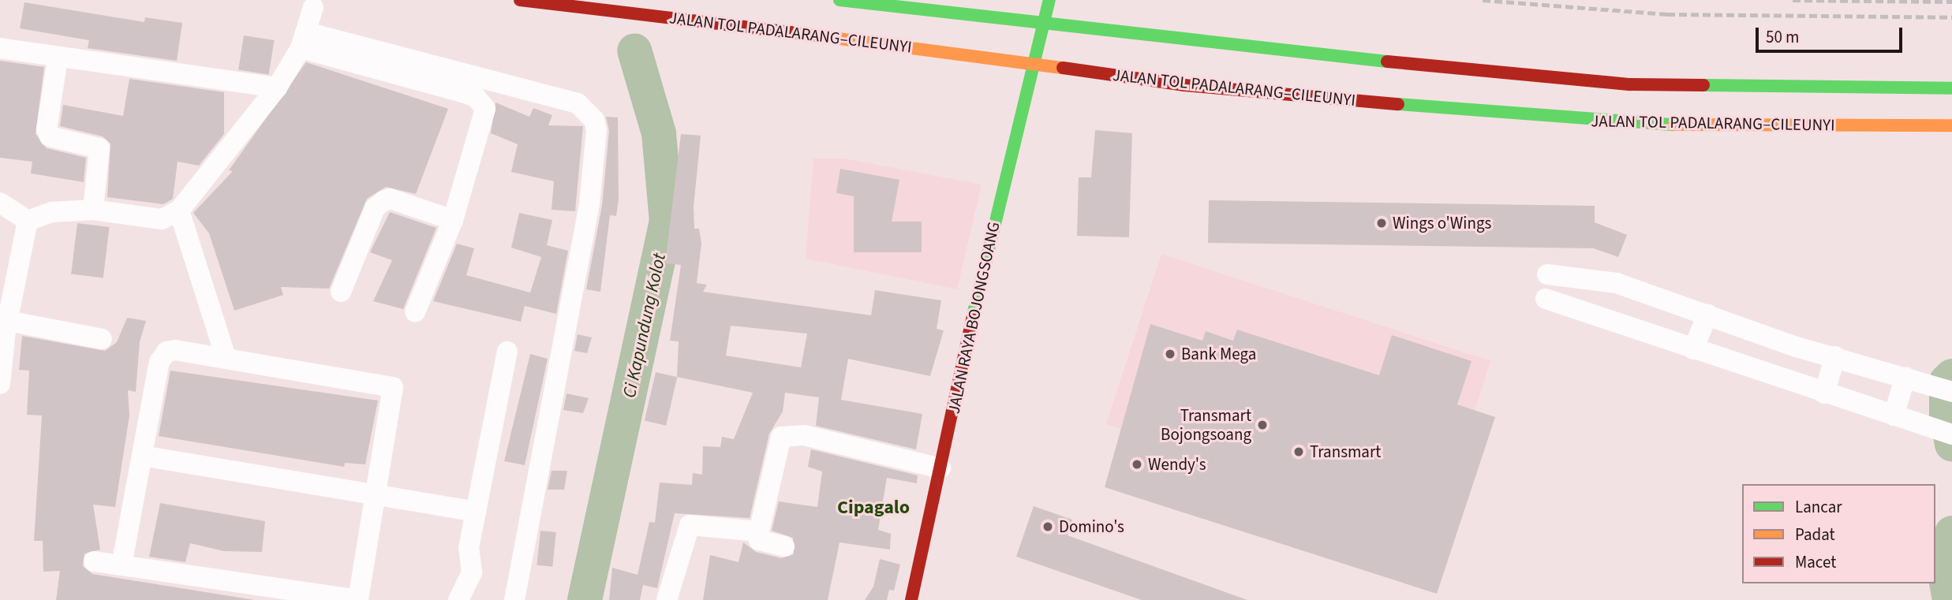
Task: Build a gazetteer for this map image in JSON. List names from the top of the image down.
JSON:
{
  "streets": {
    "main road": ["JALAN TOL PADALARANG–CILEUNYI", "JALAN RAYA BOJONGSOANG"]
  },
  "districts": ["Cipagalo"],
  "water": ["Ci Kapundung Kolot"],
  "places": [
    "Wings o'Wings",
    "Bank Mega",
    "Transmart Bojongsoang",
    "Transmart",
    "Wendy's",
    "Domino's"
  ],
  "legend": ["Lancar", "Padat", "Macet"],
  "scale_bar": "50 m"
}
